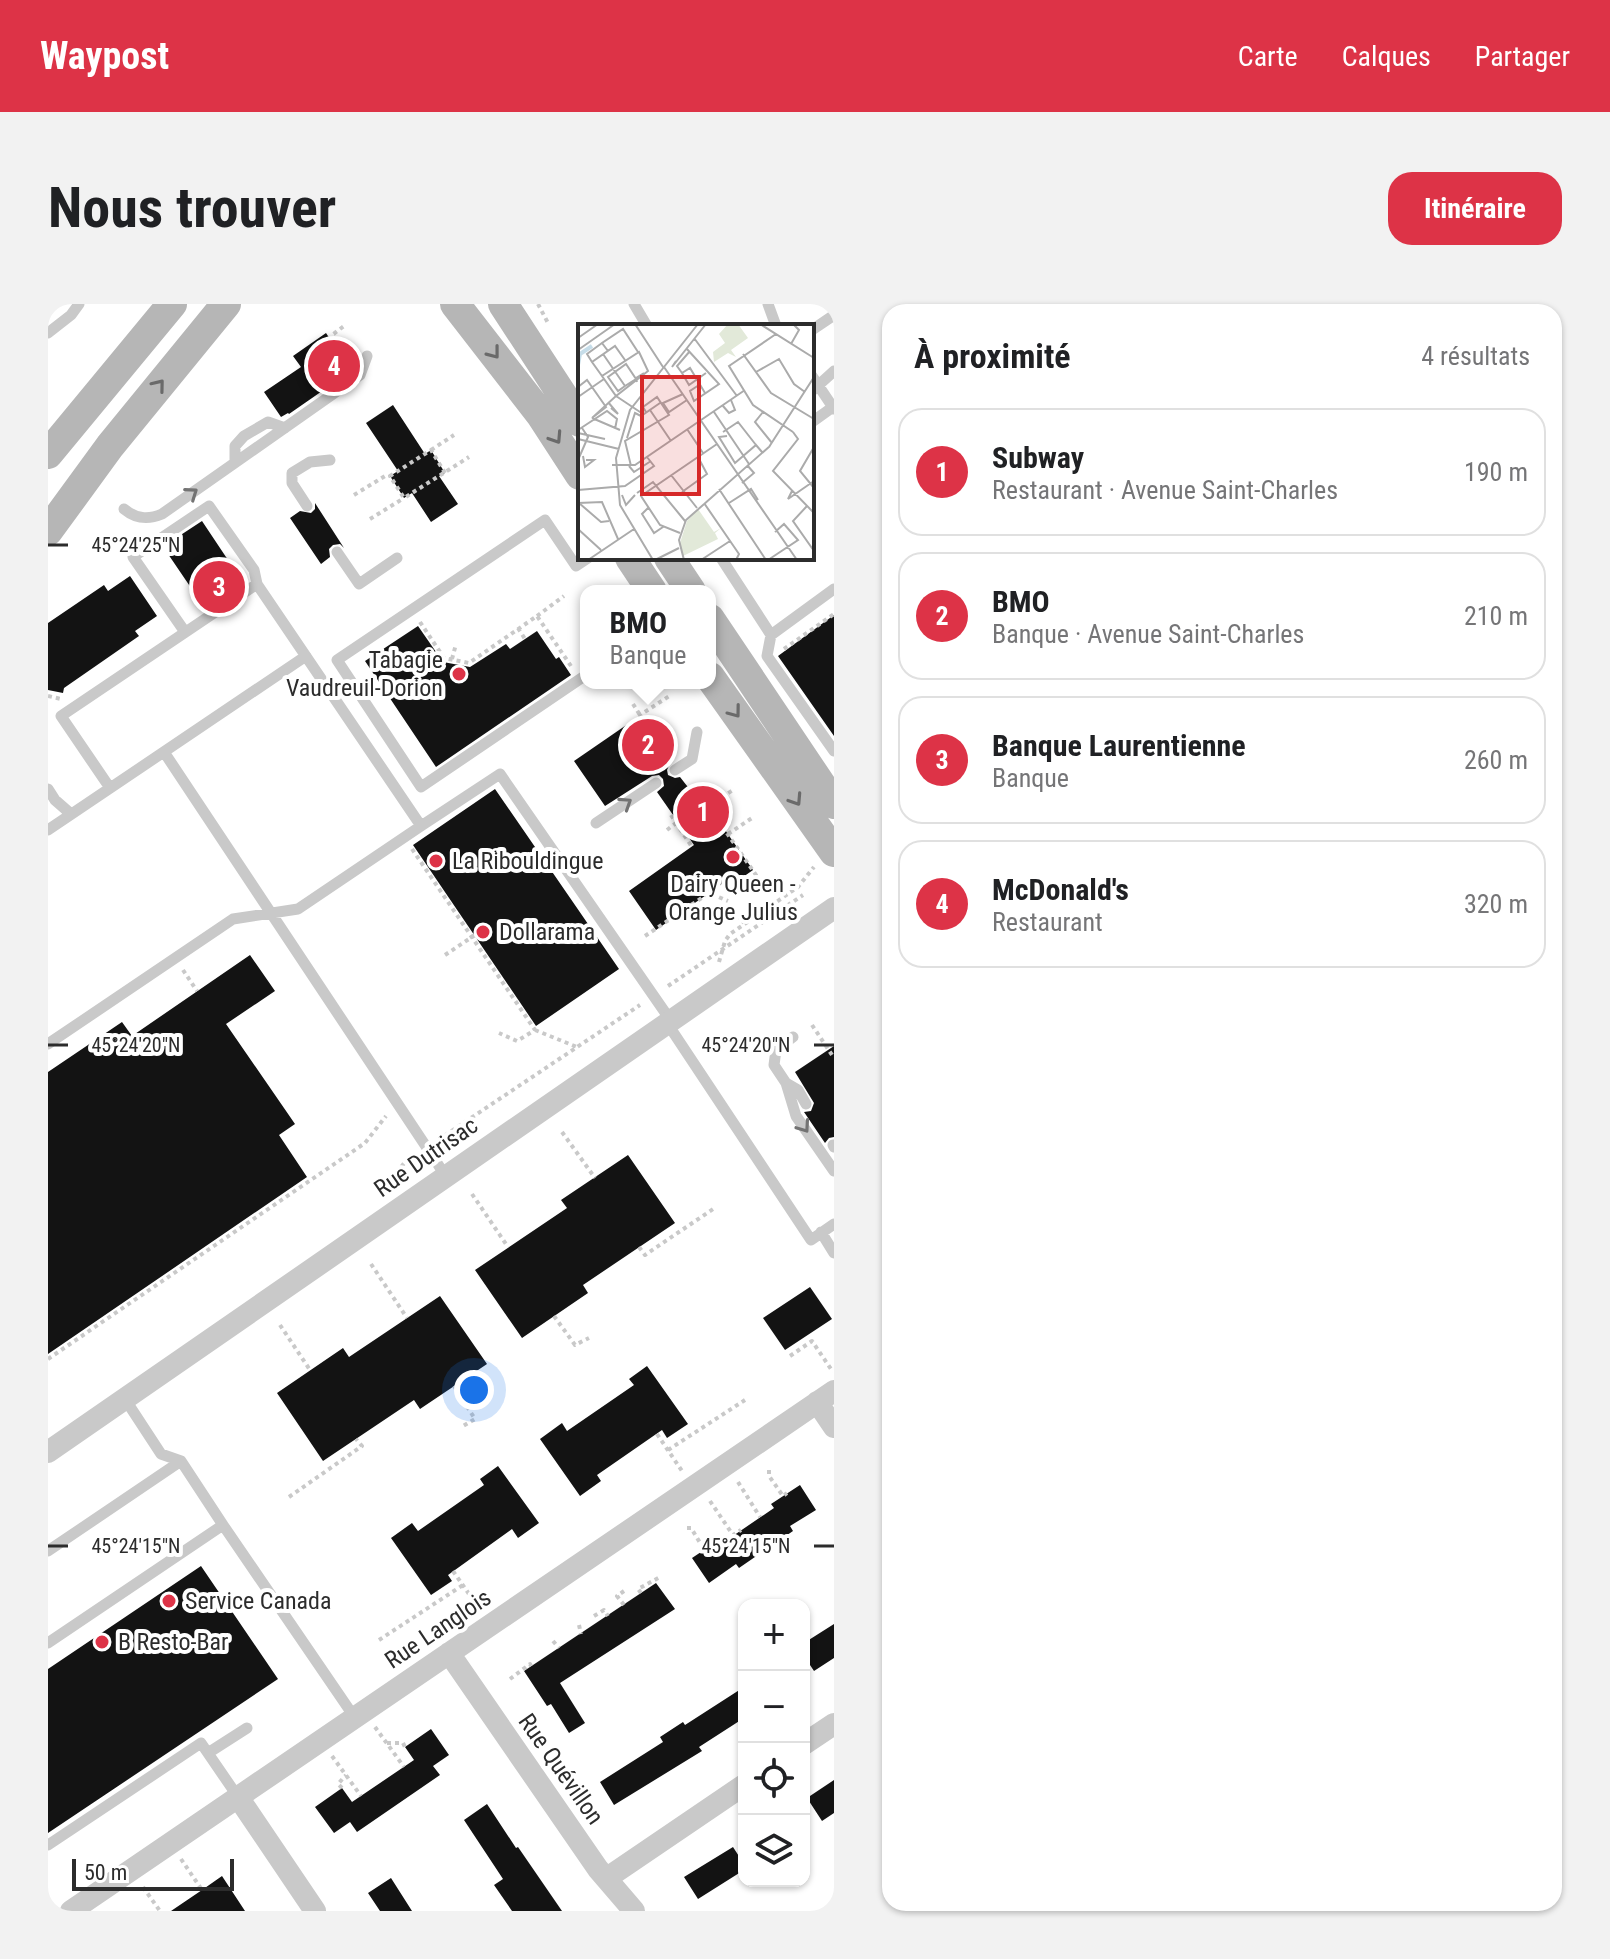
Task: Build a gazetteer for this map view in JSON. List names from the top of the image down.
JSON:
{
  "streets": {
    "street": ["Rue Dutrisac", "Rue Langlois", "Rue Quévillon"]
  },
  "crossings": [
    ["Rue Langlois", "Rue Quévillon"]
  ],
  "places": [
    "Tabagie Vaudreuil-Dorion",
    "Dairy Queen - Orange Julius",
    "La Ribouldingue",
    "Dollarama",
    "Service Canada",
    "B Resto-Bar"
  ],
  "scale_bar": "50 m",
  "page": {
    "header": "Waypost",
    "nav": ["Carte", "Calques", "Partager"],
    "buttons": "Itinéraire",
    "title": "Nous trouver",
    "heading": ["À proximité", "4 résultats"],
    "pins": [
      "4",
      "3",
      "2",
      "1"
    ],
    "list": [
      {
        "mark": "1",
        "name": "Subway",
        "note": "Restaurant · Avenue Saint-Charles",
        "value": "190 m"
      },
      {
        "mark": "2",
        "name": "BMO",
        "note": "Banque · Avenue Saint-Charles",
        "value": "210 m"
      },
      {
        "mark": "3",
        "name": "Banque Laurentienne",
        "note": "Banque",
        "value": "260 m"
      },
      {
        "mark": "4",
        "name": "McDonald's",
        "note": "Restaurant",
        "value": "320 m"
      }
    ],
    "popup": ["BMO", "Banque"],
    "map_buttons": ["+", "−"],
    "scale": "50 m"
  },
  "coordinates": ["45°24'25\"N", "45°24'20\"N", "45°24'15\"N"]
}
